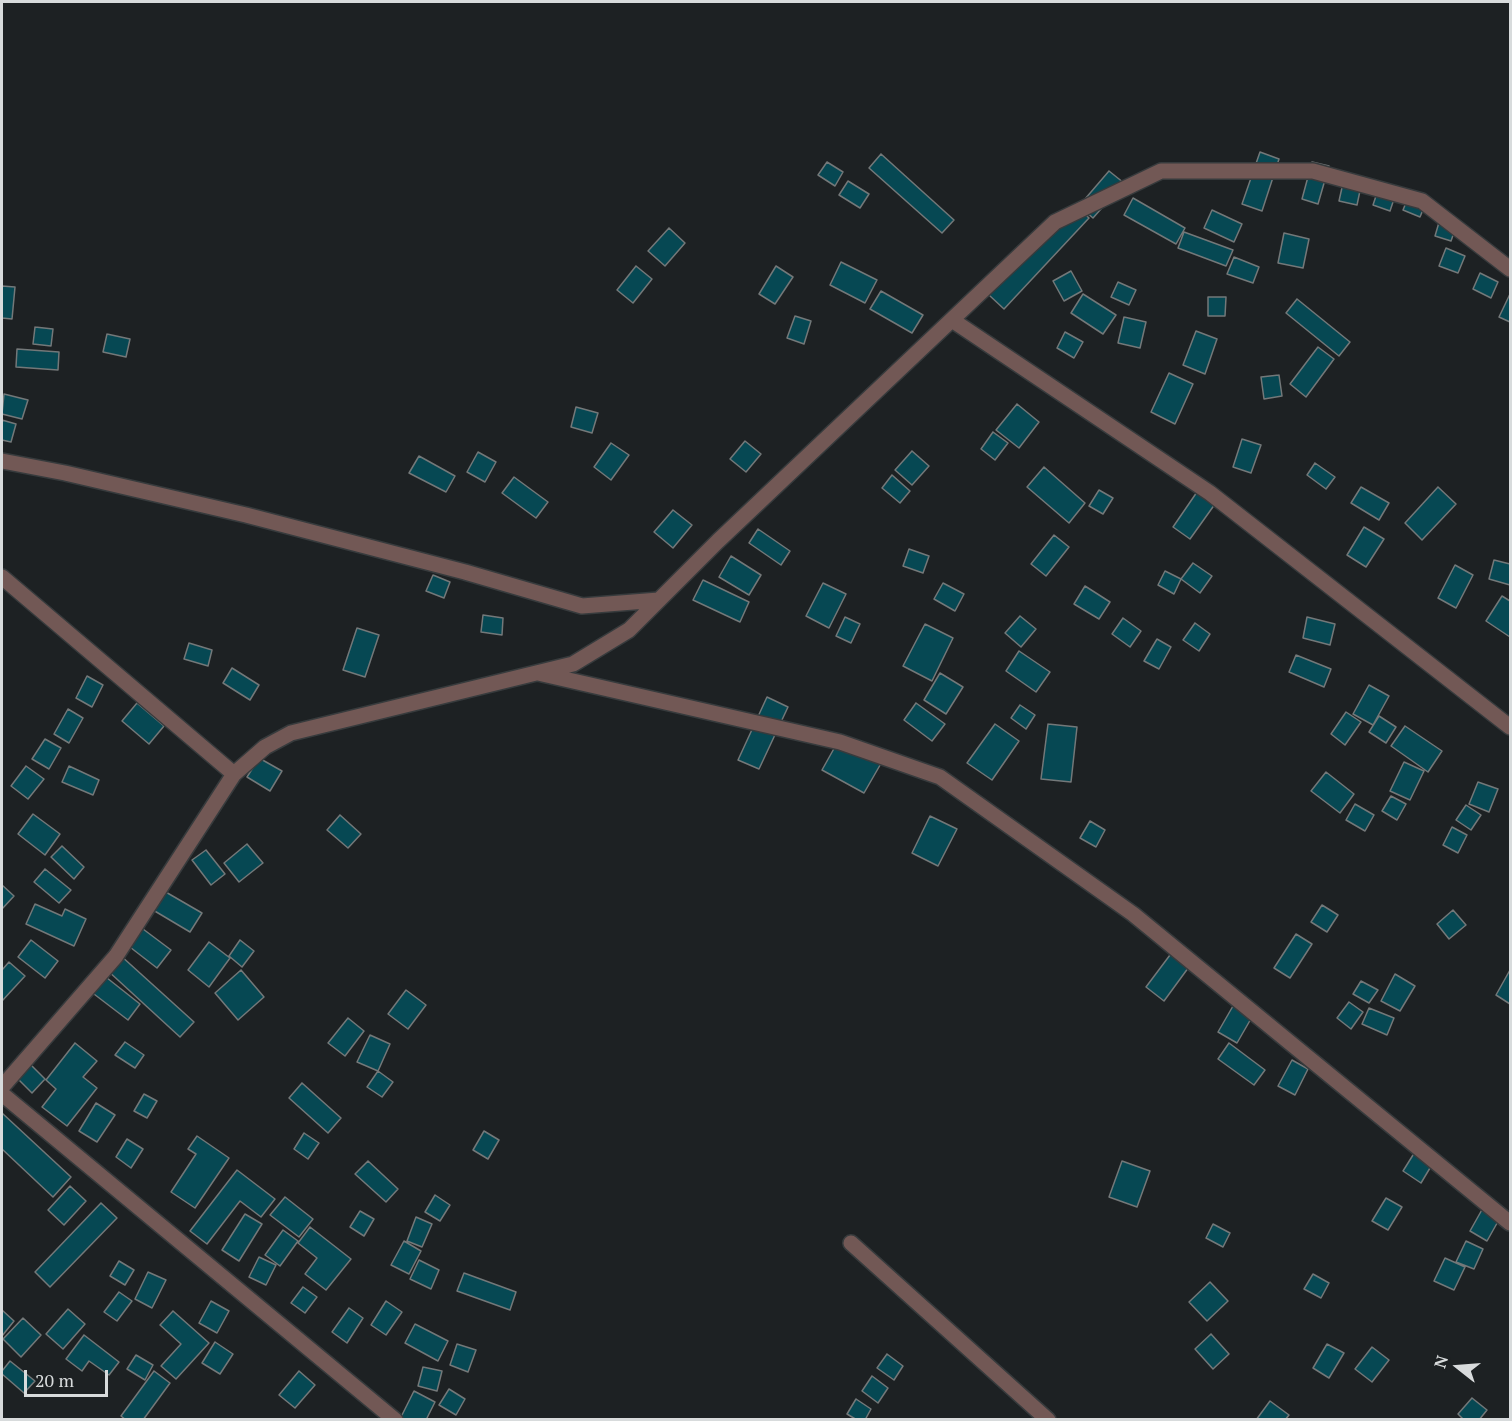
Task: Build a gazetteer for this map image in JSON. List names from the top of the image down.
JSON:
{
  "scale_bar": "20 m",
  "north": "left"
}
